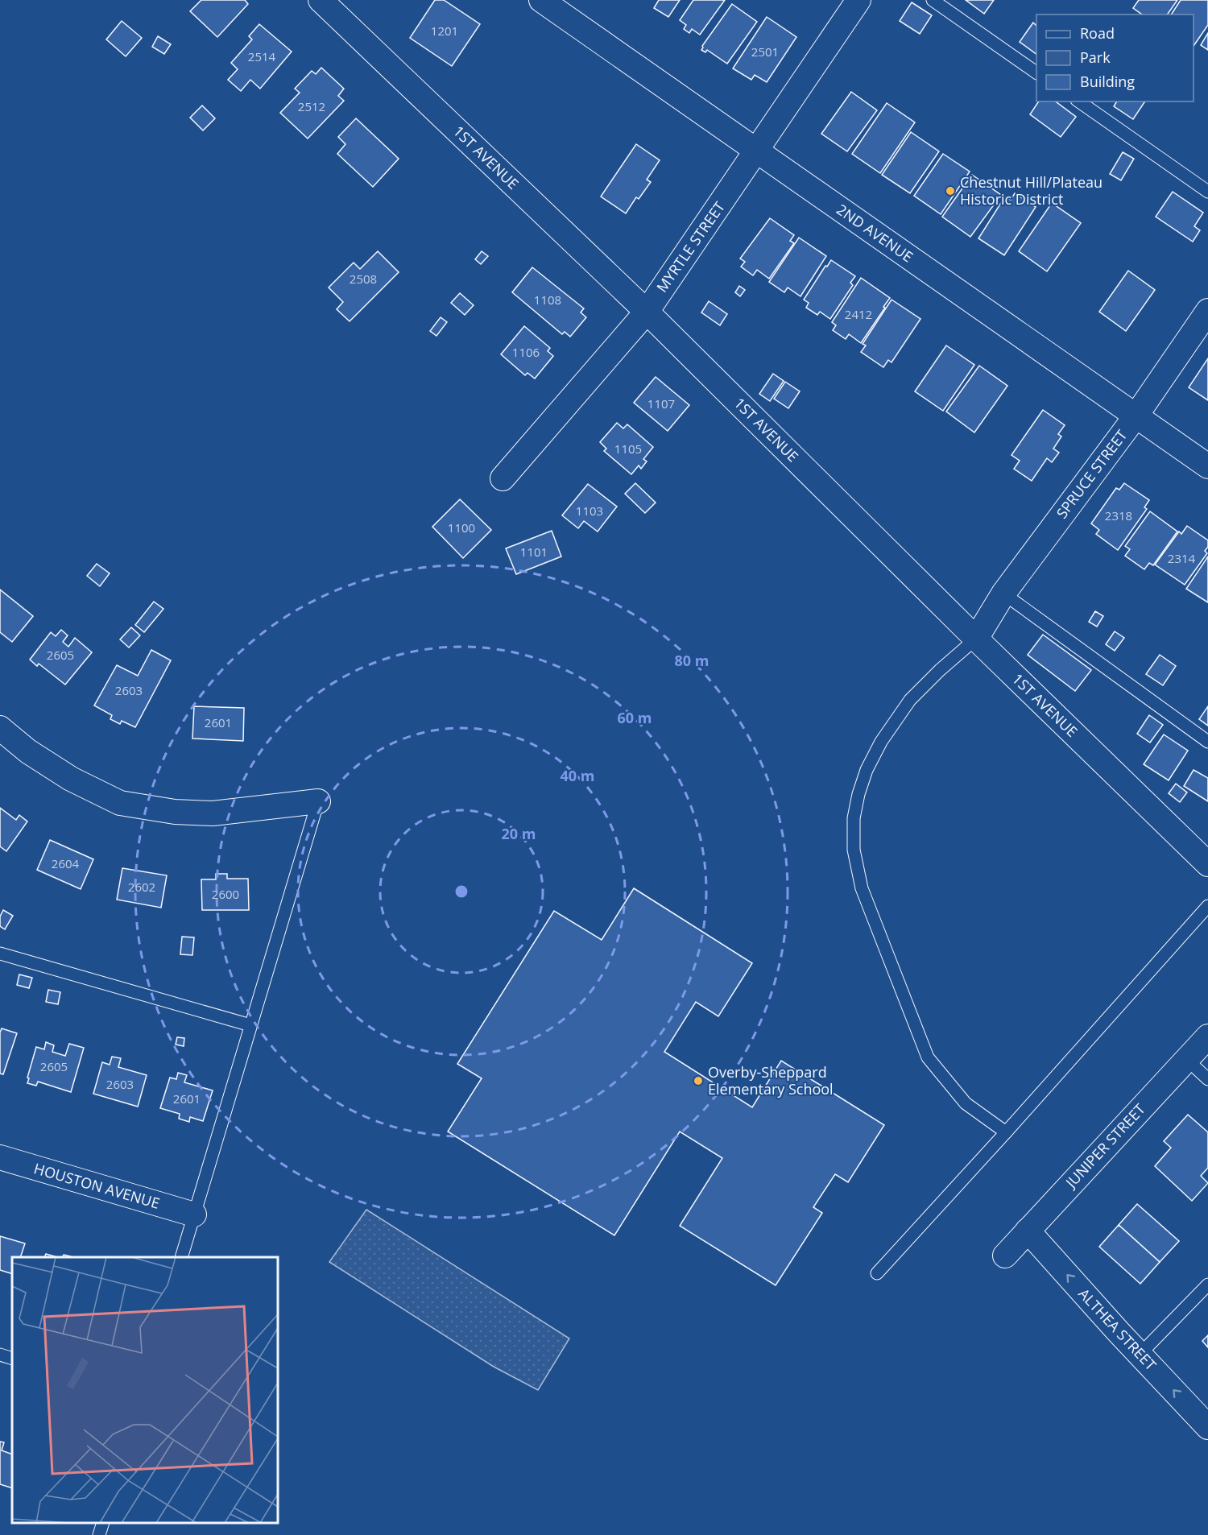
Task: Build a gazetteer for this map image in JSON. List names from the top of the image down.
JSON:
{
  "streets": {
    "street": [
      "1ST AVENUE",
      "2ND AVENUE",
      "MYRTLE STREET",
      "SPRUCE STREET",
      "JUNIPER STREET",
      "HOUSTON AVENUE",
      "ALTHEA STREET"
    ]
  },
  "crossings": [
    ["1ST AVENUE", "MYRTLE STREET"],
    ["1ST AVENUE", "SPRUCE STREET"],
    ["2ND AVENUE", "MYRTLE STREET"],
    ["2ND AVENUE", "SPRUCE STREET"],
    ["JUNIPER STREET", "ALTHEA STREET"]
  ],
  "one_way": ["ALTHEA STREET"],
  "places": ["Chestnut Hill/Plateau Historic District", "Overby-Sheppard Elementary School"],
  "house_numbers": [
    "1201",
    "2501",
    "2514",
    "2512",
    "2508",
    "1108",
    "2412",
    "1106",
    "1107",
    "1105",
    "1103",
    "2318",
    "1100",
    "1101",
    "2314",
    "2605",
    "2603",
    "2601",
    "2604",
    "2602",
    "2600",
    "2605",
    "2603",
    "2601"
  ],
  "legend": ["Road", "Park", "Building"],
  "rings": [
    "80 m",
    "60 m",
    "40 m",
    "20 m"
  ]
}
